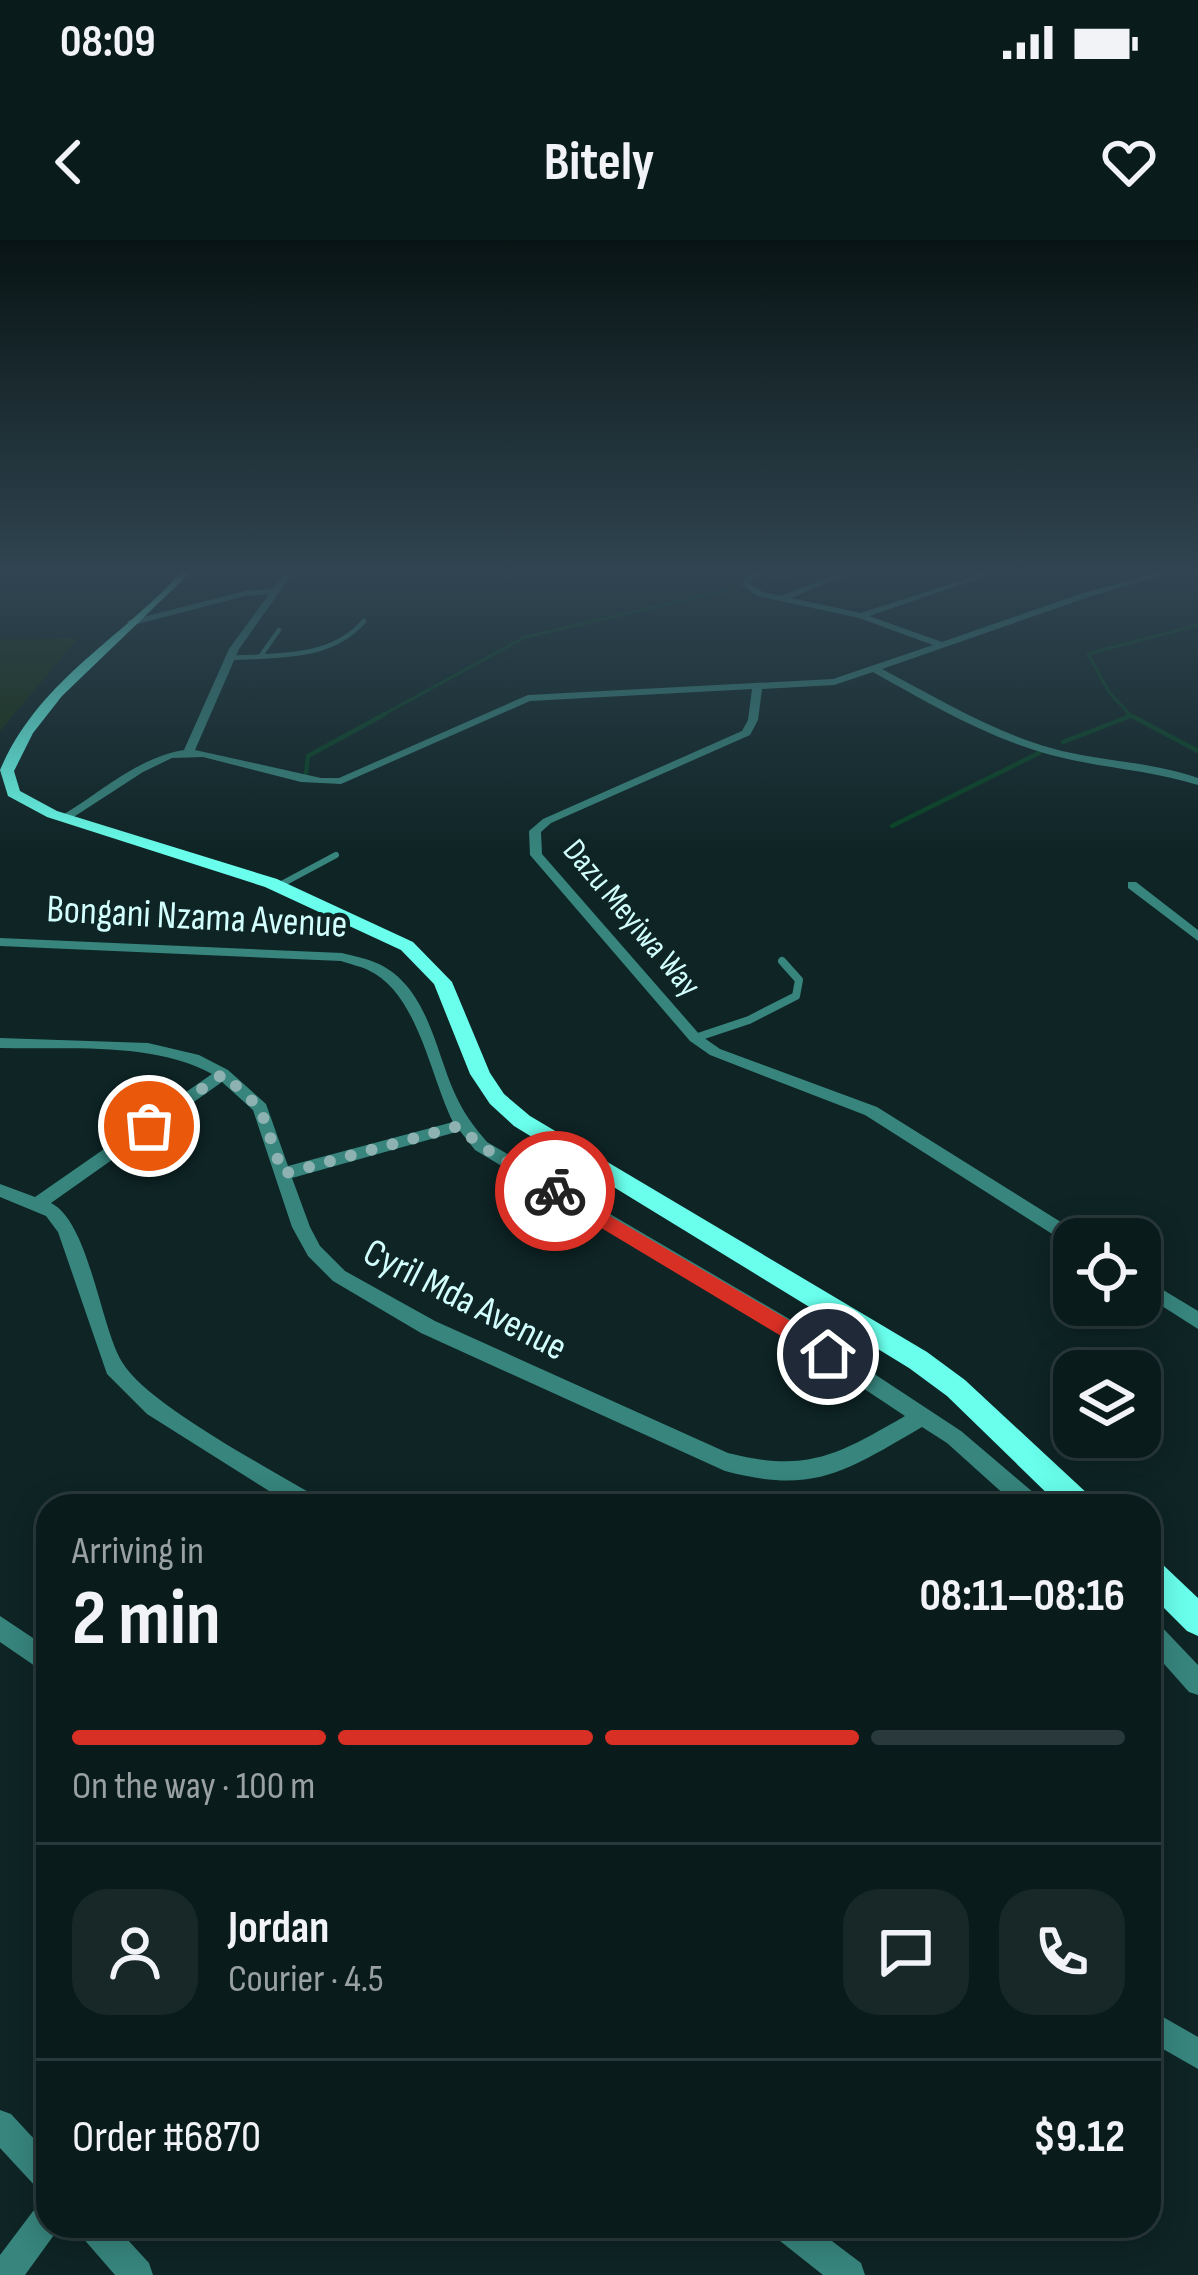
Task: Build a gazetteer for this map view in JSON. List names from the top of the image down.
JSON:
{
  "streets": {
    "street": ["Bongani Nzama Avenue", "Dazu Meyiwa Way", "Cyril Mda Avenue"]
  },
  "page": {
    "status": "08:09",
    "header": "Bitely",
    "heading": ["2 min", "Arriving in", "08:11–08:16"],
    "panel": [
      "Jordan",
      "Courier · 4.5",
      "Order #6870",
      "$9.12"
    ],
    "bar": "On the way · 100 m"
  }
}
